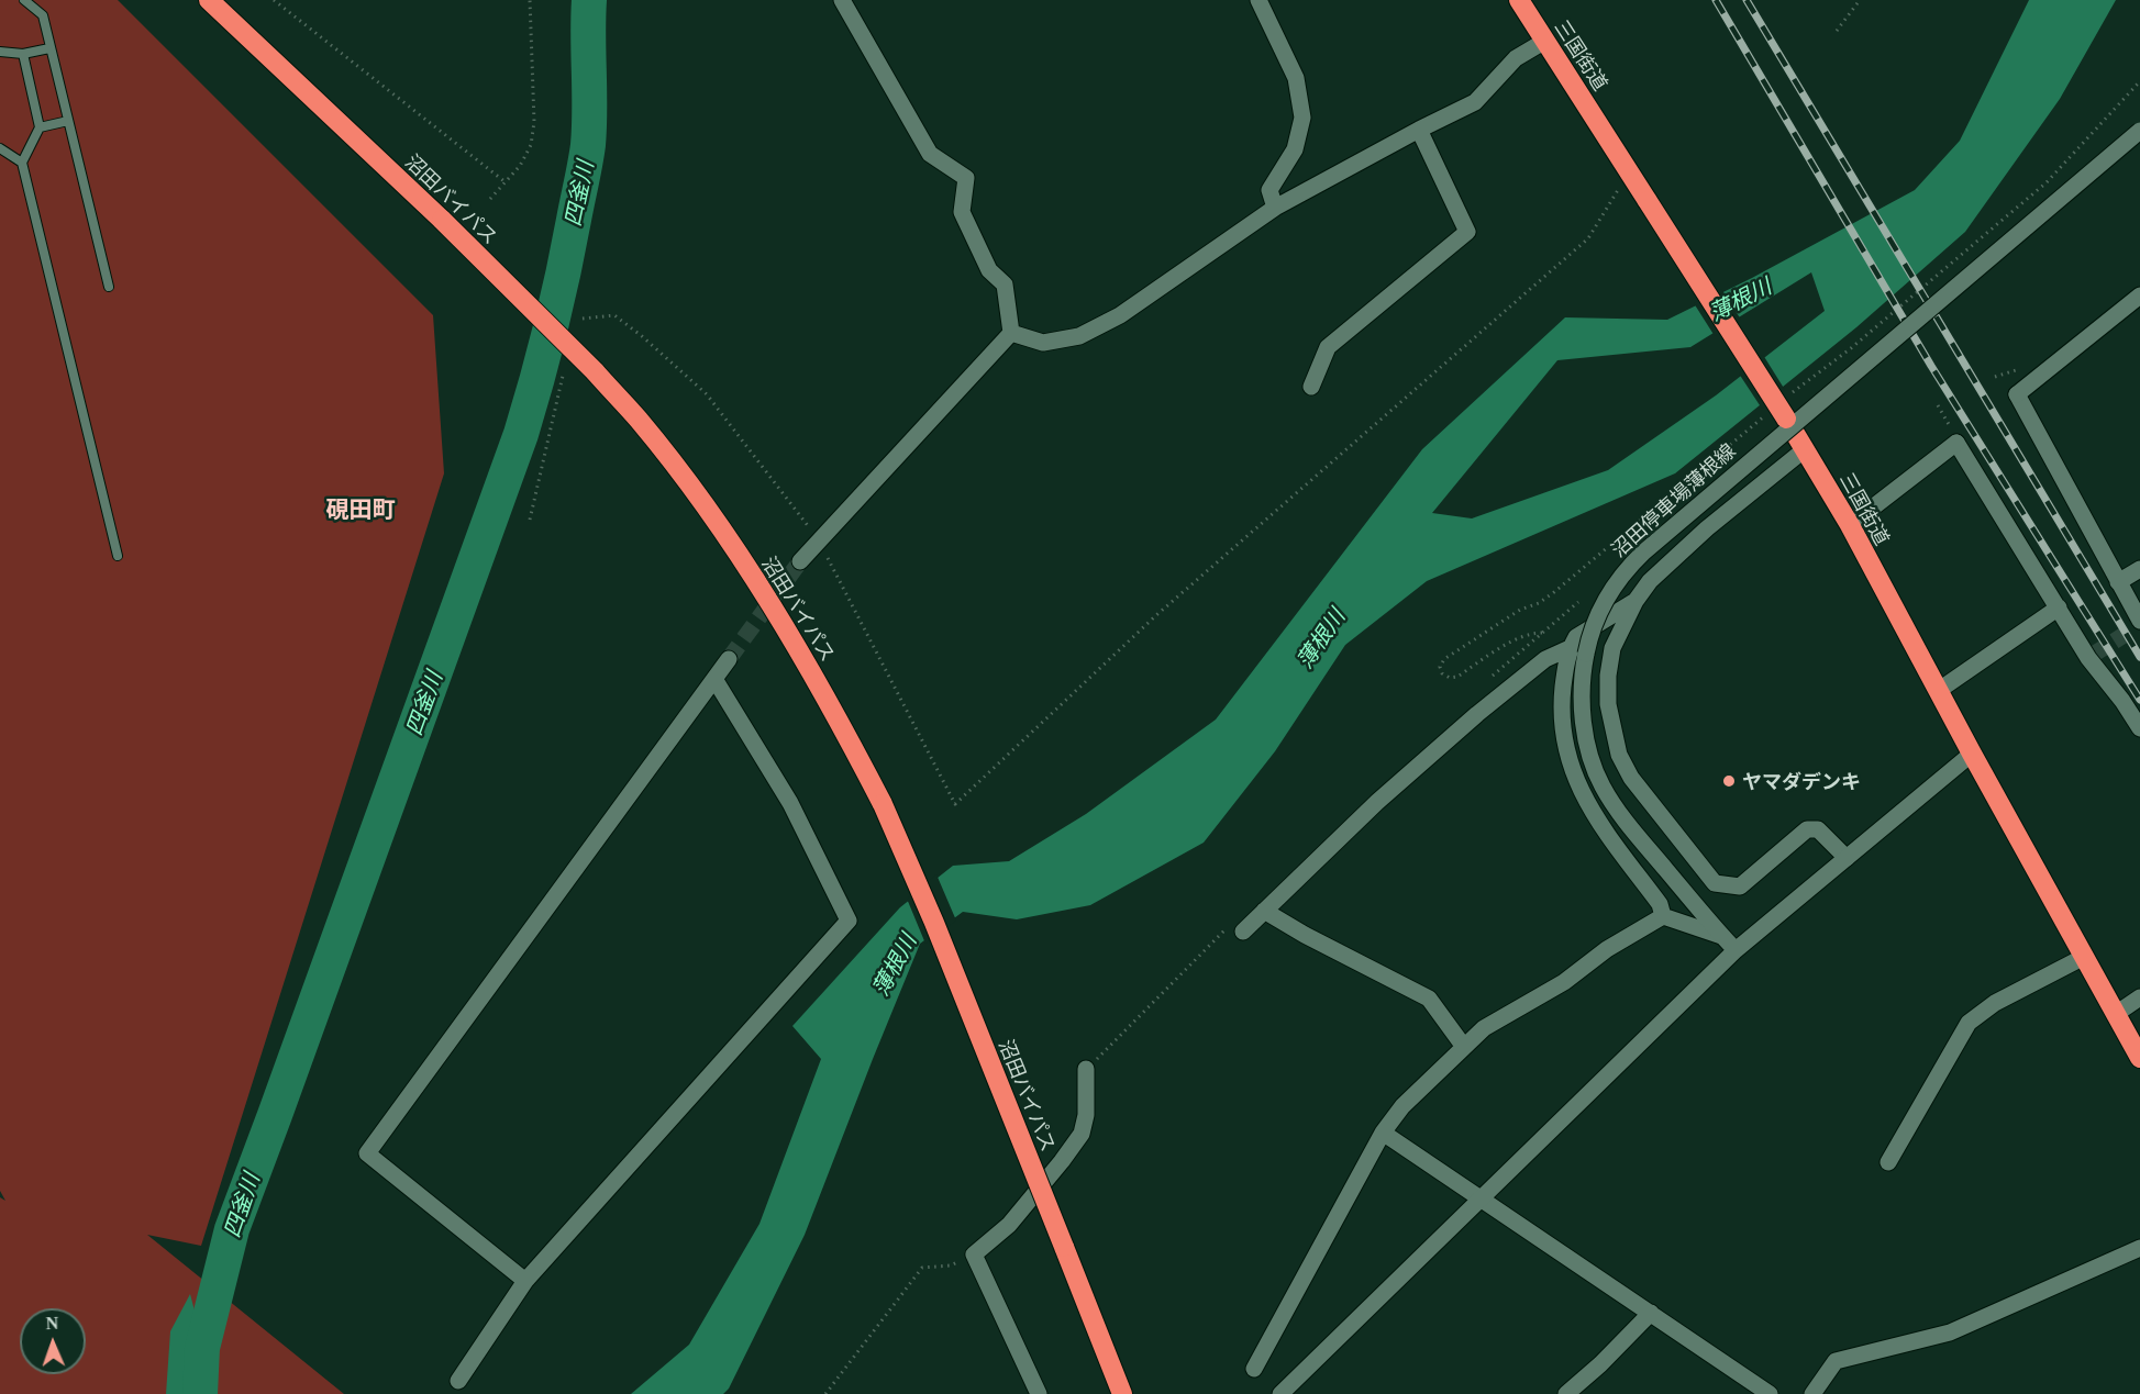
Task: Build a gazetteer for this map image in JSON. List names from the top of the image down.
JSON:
{
  "streets": {
    "highway": ["三国街道", "沼田バイパス"],
    "street": ["沼田停車場薄根線"]
  },
  "districts": ["硯田町"],
  "water": ["四釜川", "薄根川"],
  "places": ["ヤマダデンキ"],
  "north": "top"
}
